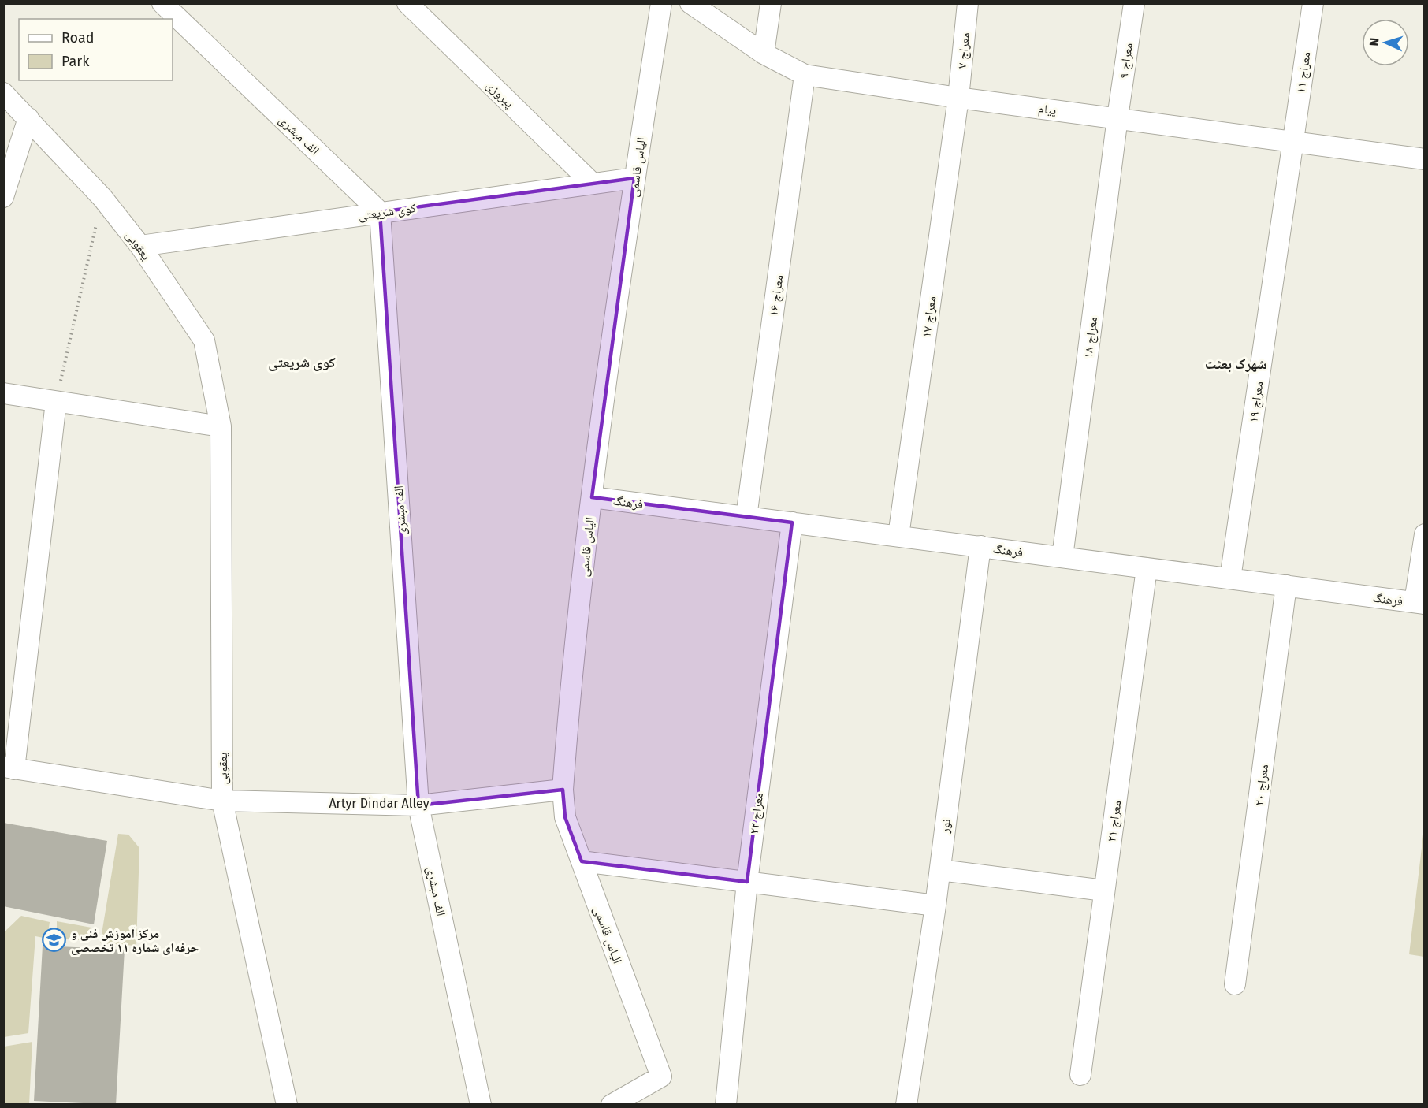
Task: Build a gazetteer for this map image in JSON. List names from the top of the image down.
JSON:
{
  "streets": {
    "street": [
      "معراج ۷",
      "معراج ۹",
      "معراج ۱۱",
      "پیروزی",
      "پیام",
      "الف مبشری",
      "الیاس قاسمی",
      "کوی شریعتی",
      "یعقوبی",
      "معراج ۱۶",
      "معراج ۱۷",
      "معراج ۱۸",
      "معراج ۱۹",
      "فرهنگ",
      "معراج ۲۰",
      "Artyr Dindar Alley",
      "معراج ۲۲",
      "معراج ۲۱",
      "نور"
    ]
  },
  "crossings": [
    ["معراج ۷", "پیام"],
    ["معراج ۷", "معراج ۱۷"],
    ["معراج ۹", "پیام"],
    ["معراج ۹", "معراج ۱۸"],
    ["معراج ۱۱", "پیام"],
    ["معراج ۱۱", "معراج ۱۹"],
    ["پیروزی", "کوی شریعتی"],
    ["پیام", "معراج ۱۶"],
    ["پیام", "معراج ۱۷"],
    ["پیام", "معراج ۱۸"],
    ["پیام", "معراج ۱۹"],
    ["الف مبشری", "کوی شریعتی"],
    ["الف مبشری", "Artyr Dindar Alley"],
    ["الیاس قاسمی", "کوی شریعتی"],
    ["الیاس قاسمی", "فرهنگ"],
    ["الیاس قاسمی", "Artyr Dindar Alley"],
    ["کوی شریعتی", "یعقوبی"],
    ["یعقوبی", "Artyr Dindar Alley"],
    ["معراج ۱۶", "فرهنگ"],
    ["معراج ۱۷", "فرهنگ"],
    ["معراج ۱۸", "فرهنگ"],
    ["معراج ۱۹", "فرهنگ"],
    ["فرهنگ", "معراج ۲۰"],
    ["فرهنگ", "معراج ۲۲"],
    ["فرهنگ", "معراج ۲۱"],
    ["فرهنگ", "نور"]
  ],
  "districts": ["کوی شریعتی", "شهرک بعثت"],
  "places": {
    "school or university": ["مرکز آموزش فنی و حرفه‌ای شماره ۱۱ تخصصی"]
  },
  "legend": ["Road", "Park"],
  "north": "left"
}
